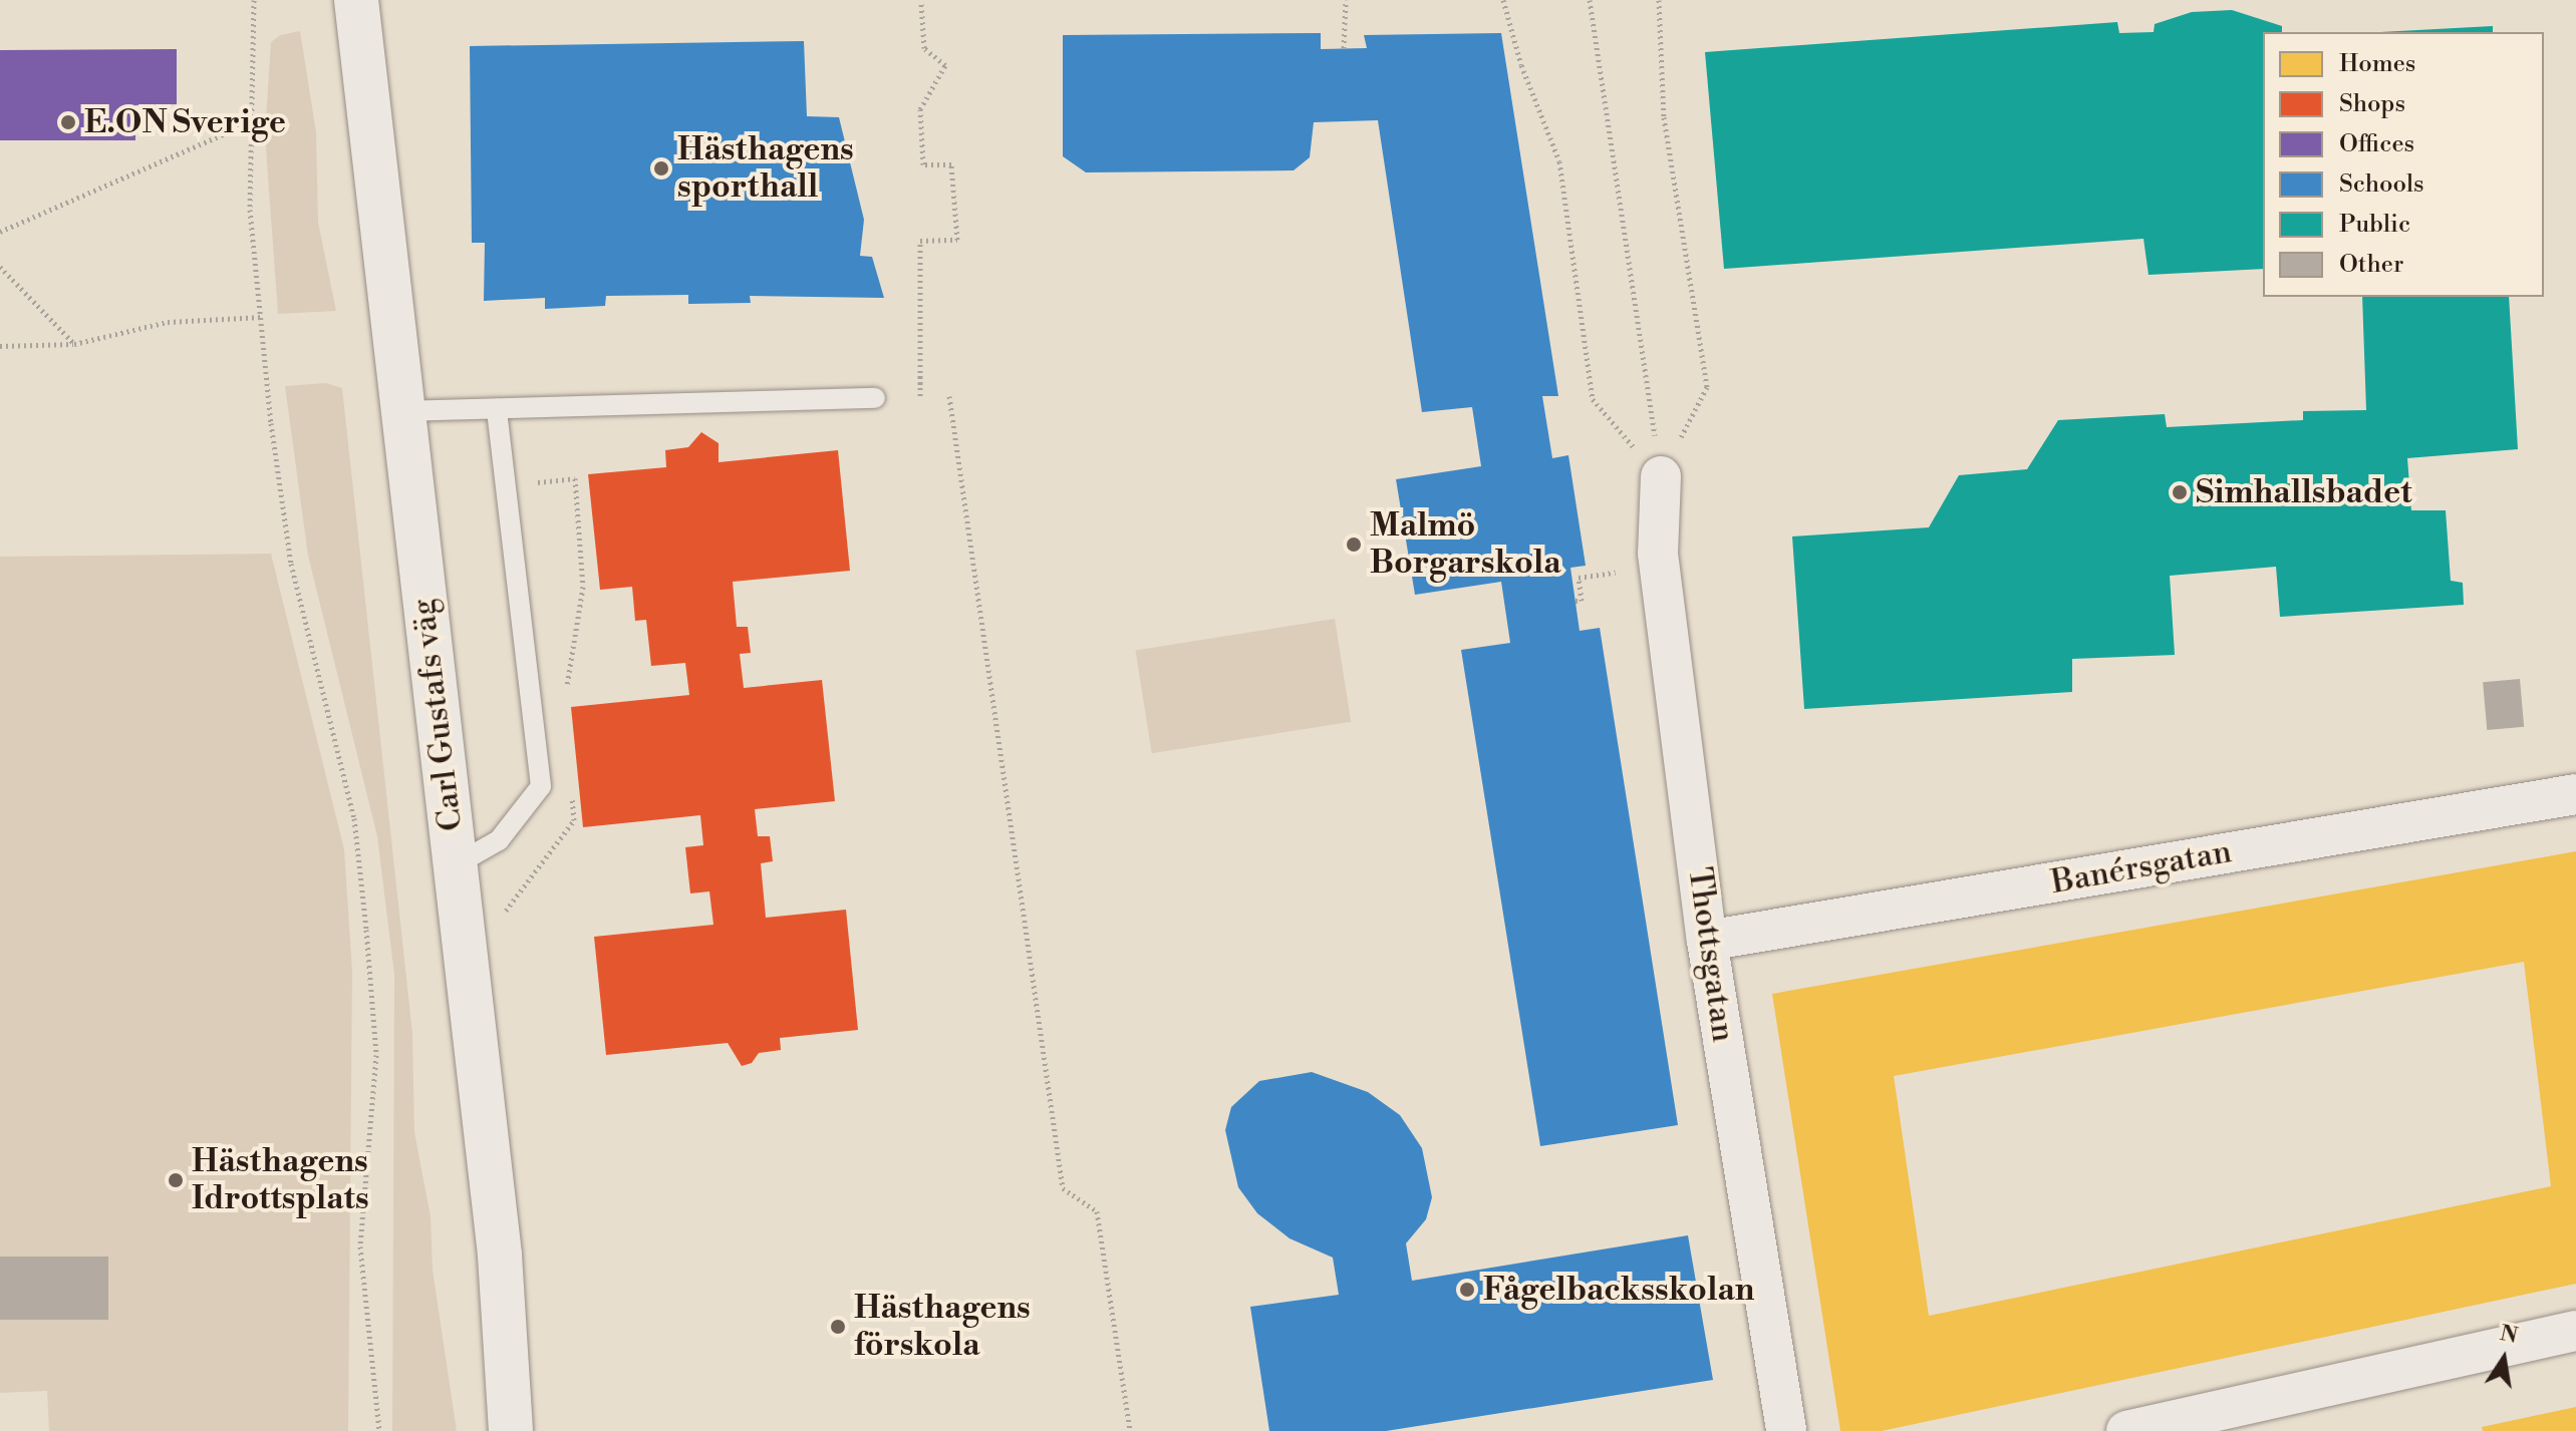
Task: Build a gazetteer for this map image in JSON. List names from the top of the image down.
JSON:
{
  "streets": {
    "street": ["Carl Gustafs väg", "Banérsgatan", "Thottsgatan"]
  },
  "crossings": [
    ["Banérsgatan", "Thottsgatan"]
  ],
  "places": [
    "E.ON Sverige",
    "Hästhagens sporthall",
    "Simhallsbadet",
    "Malmö Borgarskola",
    "Hästhagens Idrottsplats",
    "Fågelbacksskolan",
    "Hästhagens förskola"
  ],
  "legend": [
    "Homes",
    "Shops",
    "Offices",
    "Schools",
    "Public",
    "Other"
  ],
  "north": "top"
}
